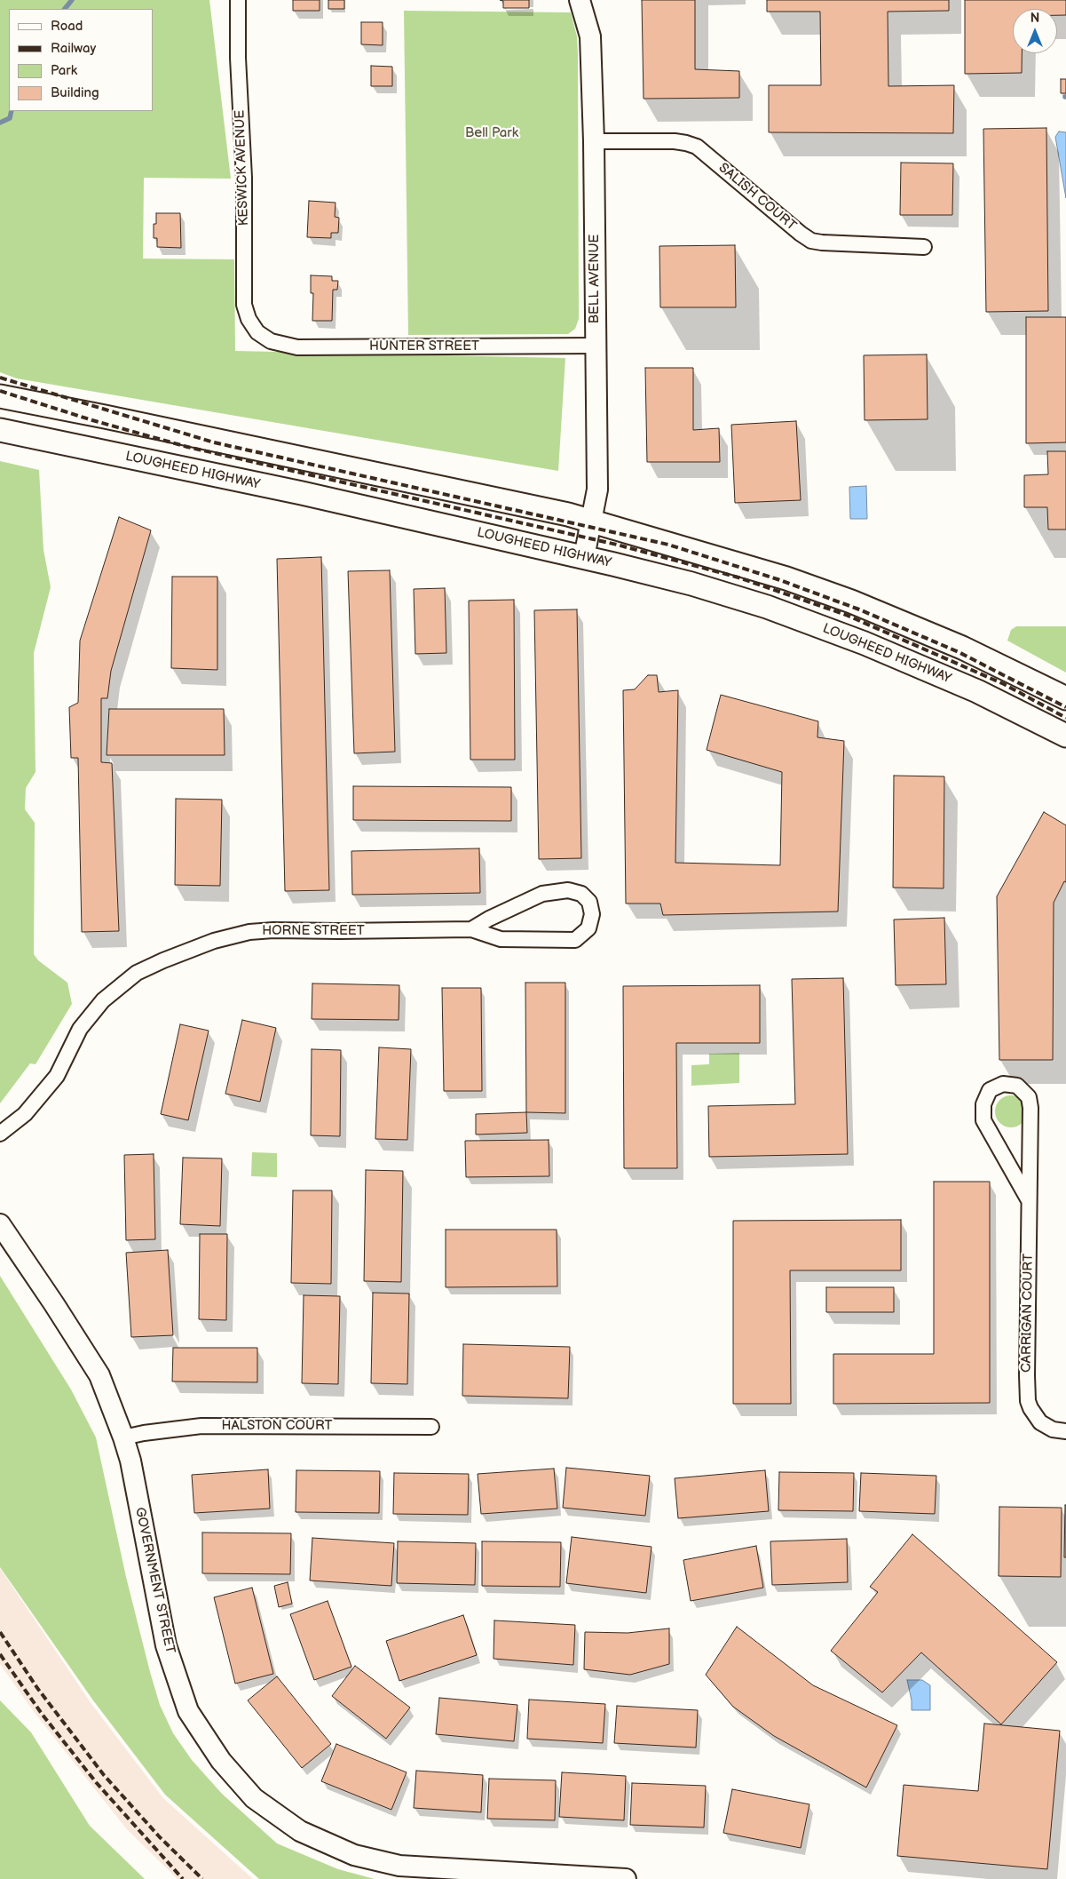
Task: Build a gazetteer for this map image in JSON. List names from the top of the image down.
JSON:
{
  "streets": {
    "main road": ["LOUGHEED HIGHWAY"],
    "street": [
      "KESWICK AVENUE",
      "SALISH COURT",
      "BELL AVENUE",
      "HUNTER STREET",
      "HORNE STREET",
      "CARRIGAN COURT",
      "HALSTON COURT",
      "GOVERNMENT STREET"
    ]
  },
  "crossings": [
    ["KESWICK AVENUE", "HUNTER STREET"],
    ["SALISH COURT", "BELL AVENUE"],
    ["BELL AVENUE", "HUNTER STREET"],
    ["BELL AVENUE", "LOUGHEED HIGHWAY"],
    ["HALSTON COURT", "GOVERNMENT STREET"]
  ],
  "parks": ["Bell Park"],
  "legend": [
    "Road",
    "Railway",
    "Park",
    "Building"
  ],
  "north": "top"
}
